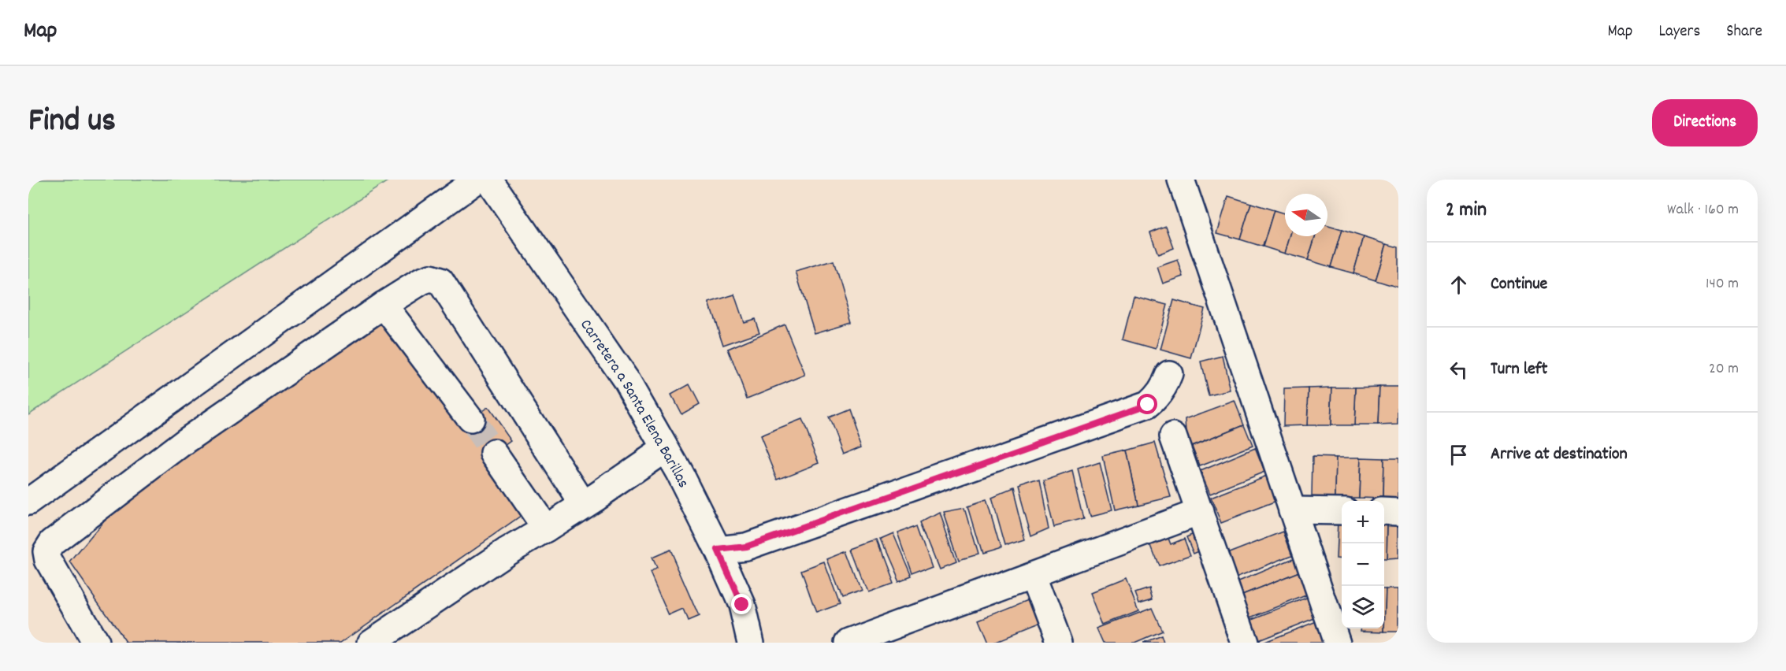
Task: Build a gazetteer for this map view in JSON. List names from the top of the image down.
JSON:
{
  "streets": {
    "street": ["Carretera a Santa Elena Barillas"]
  },
  "north": "left",
  "page": {
    "header": "Map",
    "nav": ["Map", "Layers", "Share"],
    "title": "Find us",
    "buttons": "Directions",
    "heading": ["2 min", "Walk · 160 m"],
    "list": [
      ["Continue", "140 m"],
      ["Turn left", "20 m"],
      "Arrive at destination"
    ],
    "map_buttons": ["+", "−"]
  }
}
